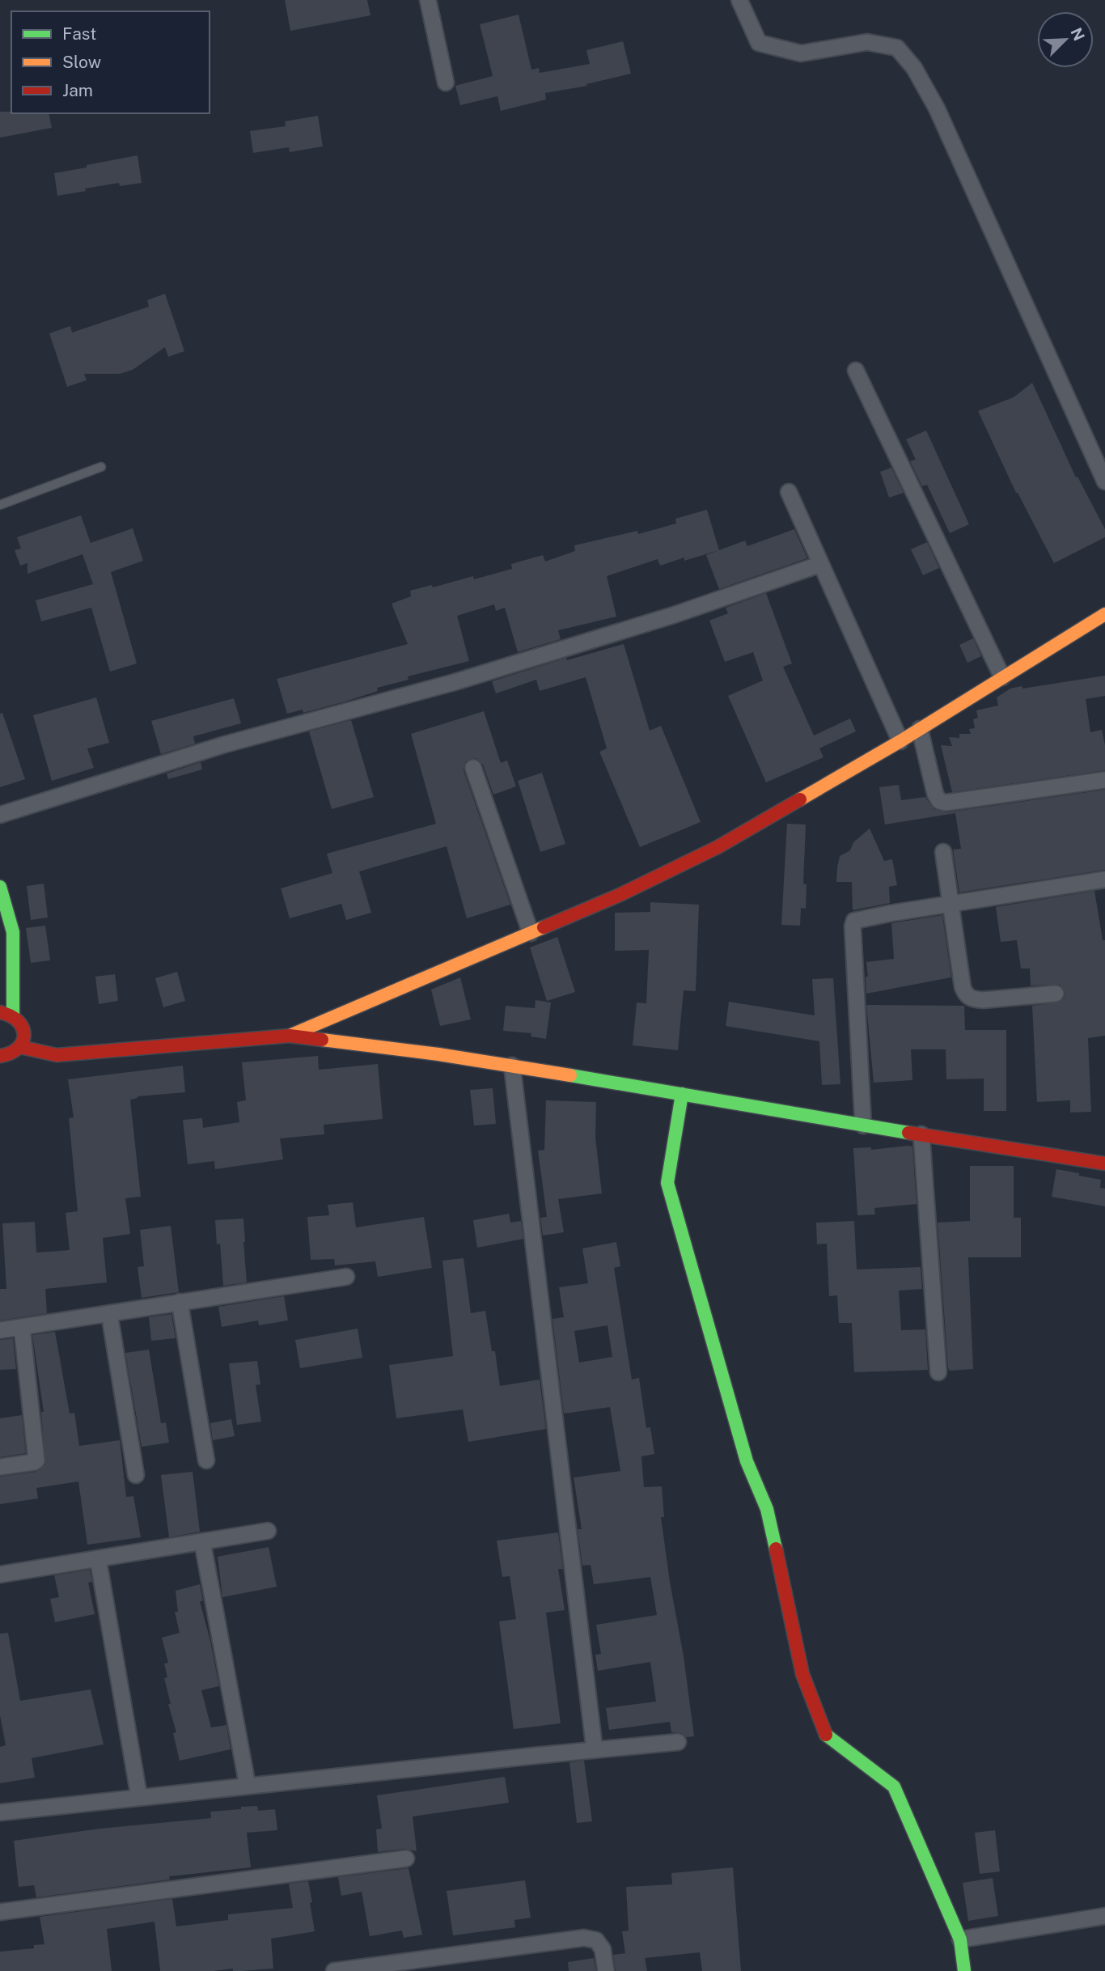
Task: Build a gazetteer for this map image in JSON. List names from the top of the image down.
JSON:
{
  "legend": ["Fast", "Slow", "Jam"],
  "north": "top right"
}
